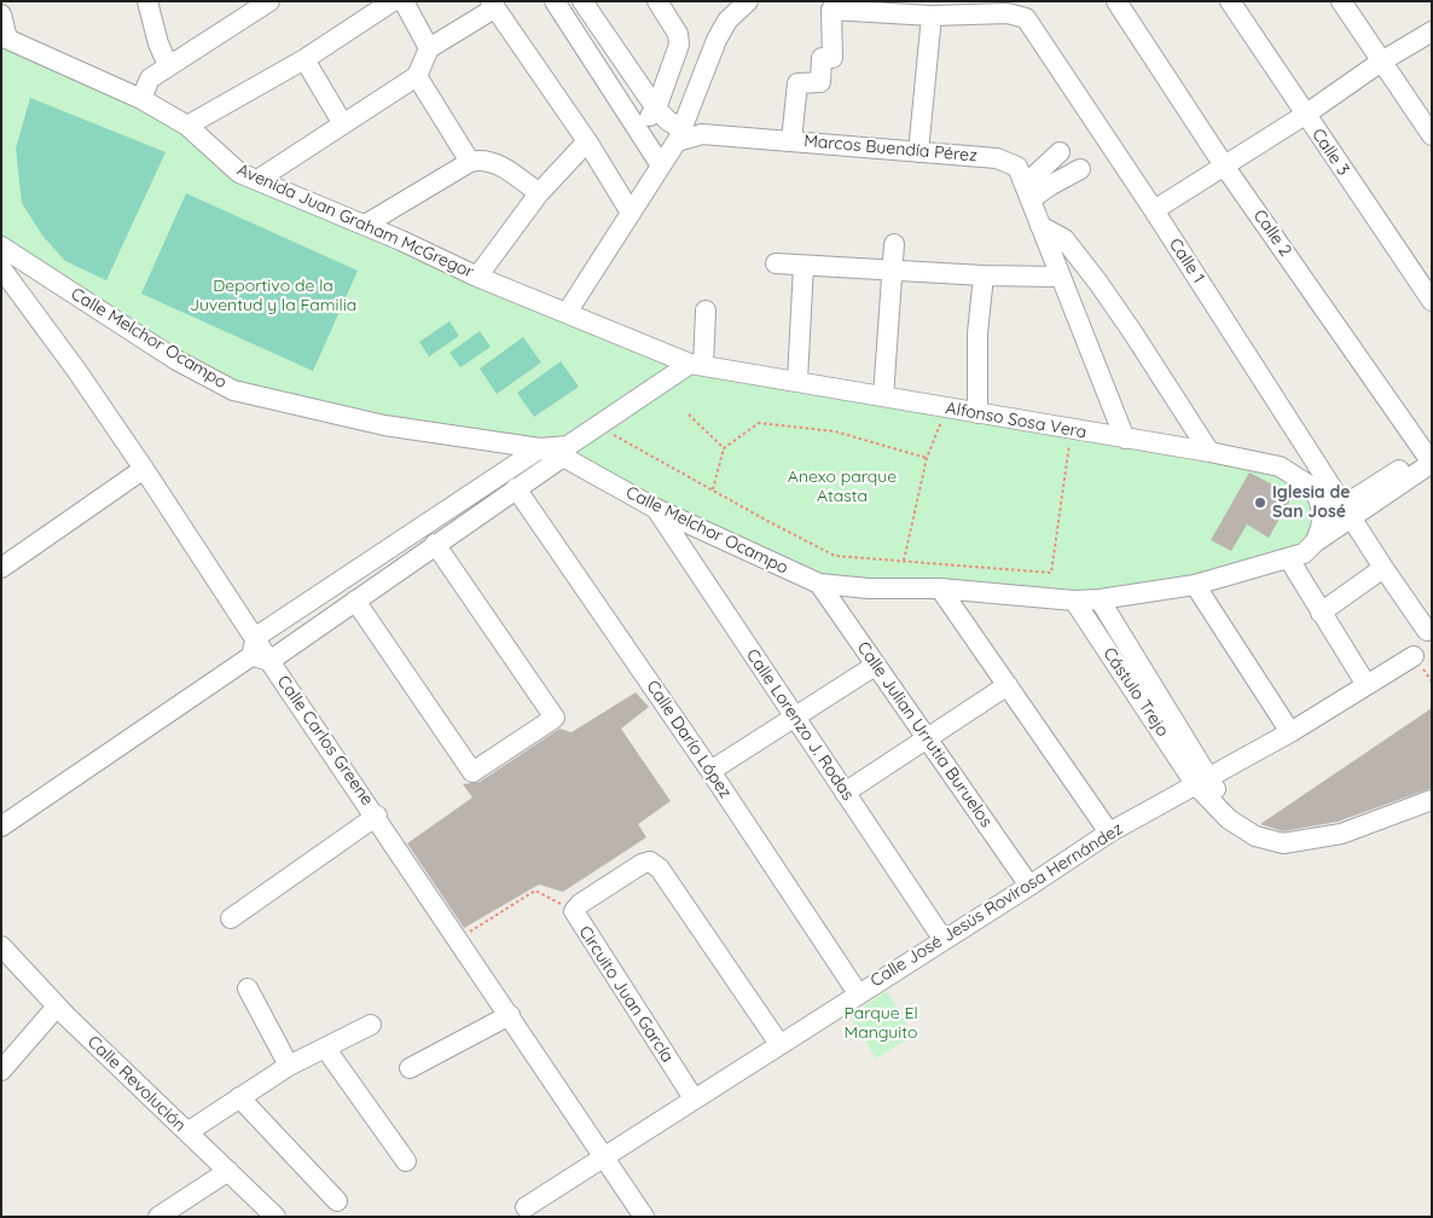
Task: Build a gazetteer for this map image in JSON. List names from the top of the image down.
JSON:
{
  "streets": {
    "street": [
      "Marcos Buendía Pérez",
      "Calle 3",
      "Avenida Juan Graham McGregor",
      "Calle 2",
      "Calle 1",
      "Calle Melchor Ocampo",
      "Alfonso Sosa Vera",
      "Cástulo Trejo",
      "Calle Lorenzo J. Rodas",
      "Calle Julian Urrutia Buruelos",
      "Calle Darío López",
      "Calle Carlos Greene",
      "Calle José Jesús Rovirosa Hernández",
      "Circuito Juan García",
      "Calle Revolución"
    ]
  },
  "crossings": [
    ["Marcos Buendía Pérez", "Alfonso Sosa Vera"],
    ["Avenida Juan Graham McGregor", "Alfonso Sosa Vera"],
    ["Calle 2", "Calle Melchor Ocampo"],
    ["Calle 1", "Calle Melchor Ocampo"],
    ["Calle 1", "Alfonso Sosa Vera"],
    ["Calle Melchor Ocampo", "Alfonso Sosa Vera"],
    ["Calle Melchor Ocampo", "Cástulo Trejo"],
    ["Calle Melchor Ocampo", "Calle Lorenzo J. Rodas"],
    ["Calle Melchor Ocampo", "Calle Julian Urrutia Buruelos"],
    ["Cástulo Trejo", "Calle José Jesús Rovirosa Hernández"],
    ["Calle Lorenzo J. Rodas", "Calle José Jesús Rovirosa Hernández"],
    ["Calle Julian Urrutia Buruelos", "Calle José Jesús Rovirosa Hernández"],
    ["Calle Darío López", "Calle José Jesús Rovirosa Hernández"],
    ["Calle Carlos Greene", "Calle José Jesús Rovirosa Hernández"],
    ["Calle José Jesús Rovirosa Hernández", "Circuito Juan García"]
  ],
  "parks": ["Deportivo de la Juventud y la Familia", "Anexo parque Atasta", "Parque El Manguito"],
  "places": ["Iglesia de San José"]
}
